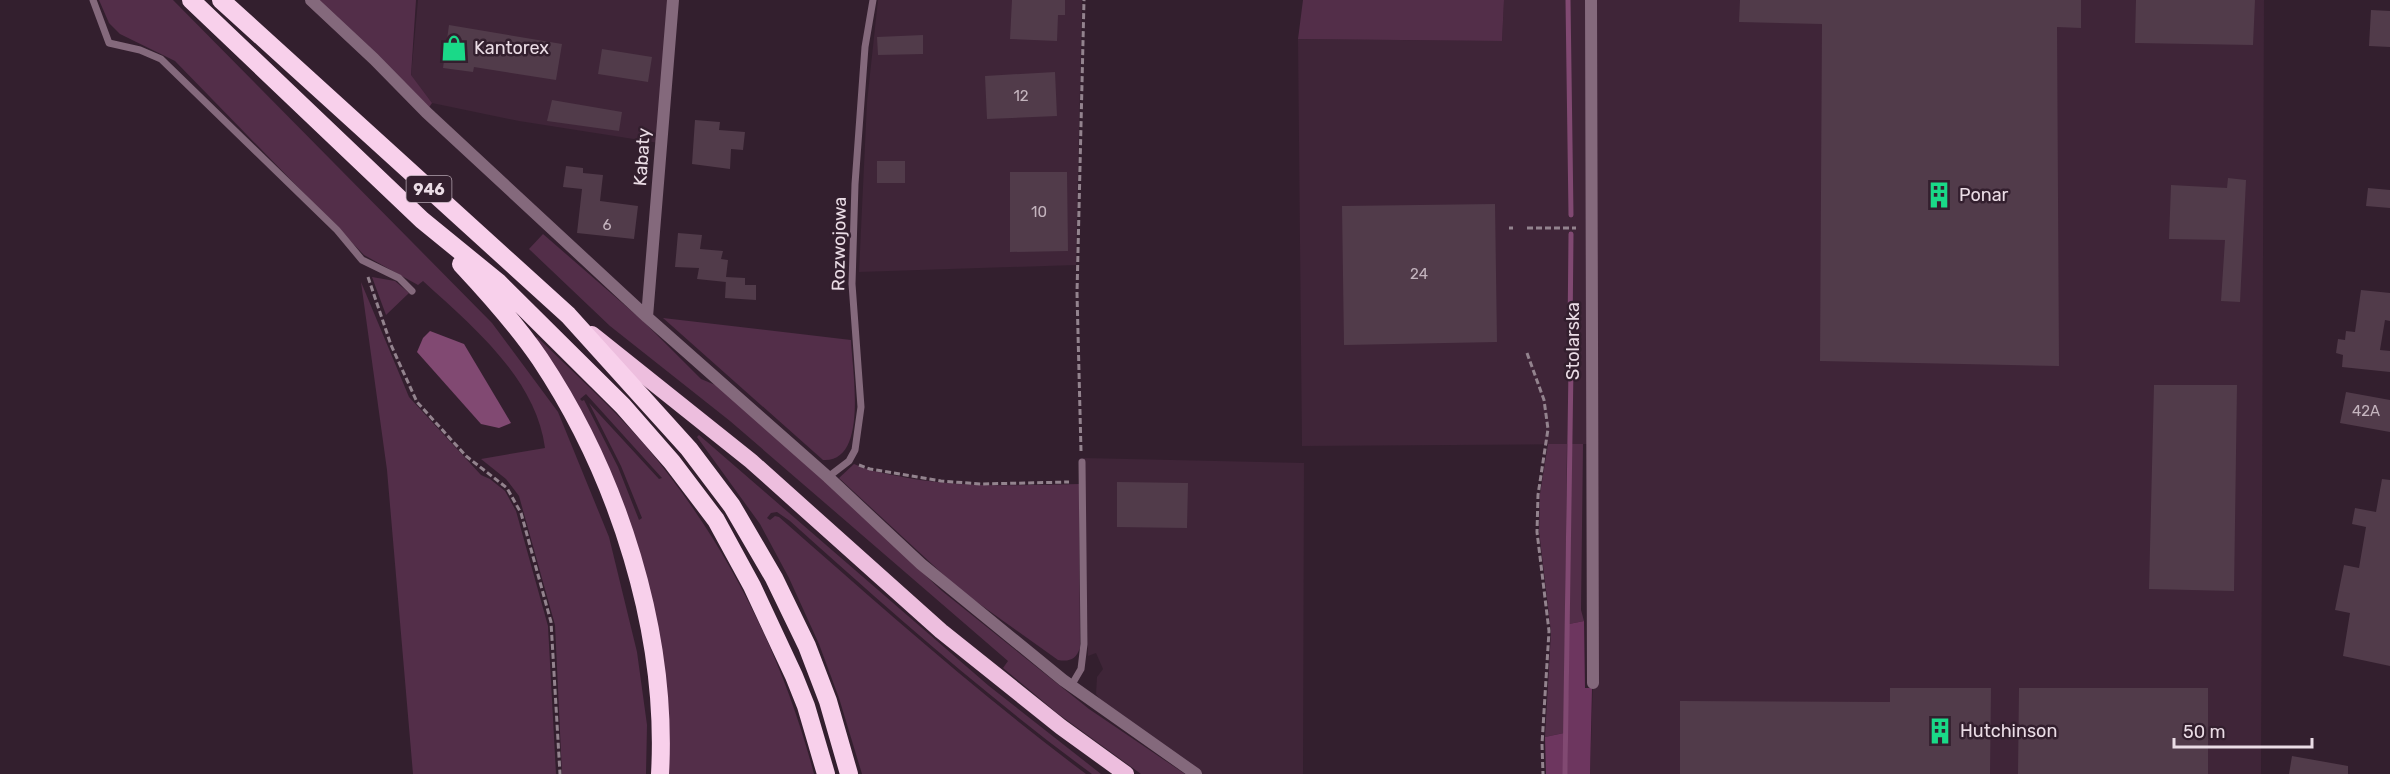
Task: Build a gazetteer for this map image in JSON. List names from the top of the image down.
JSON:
{
  "streets": {
    "highway": ["946"],
    "street": ["Kabaty", "Stolarska"],
    "lane": ["Rozwojowa"]
  },
  "places": {
    "shop": ["Kantorex"],
    "building": ["Ponar", "Hutchinson"]
  },
  "house_numbers": [
    "12",
    "10",
    "6",
    "24",
    "42A"
  ],
  "scale_bar": "50 m"
}
